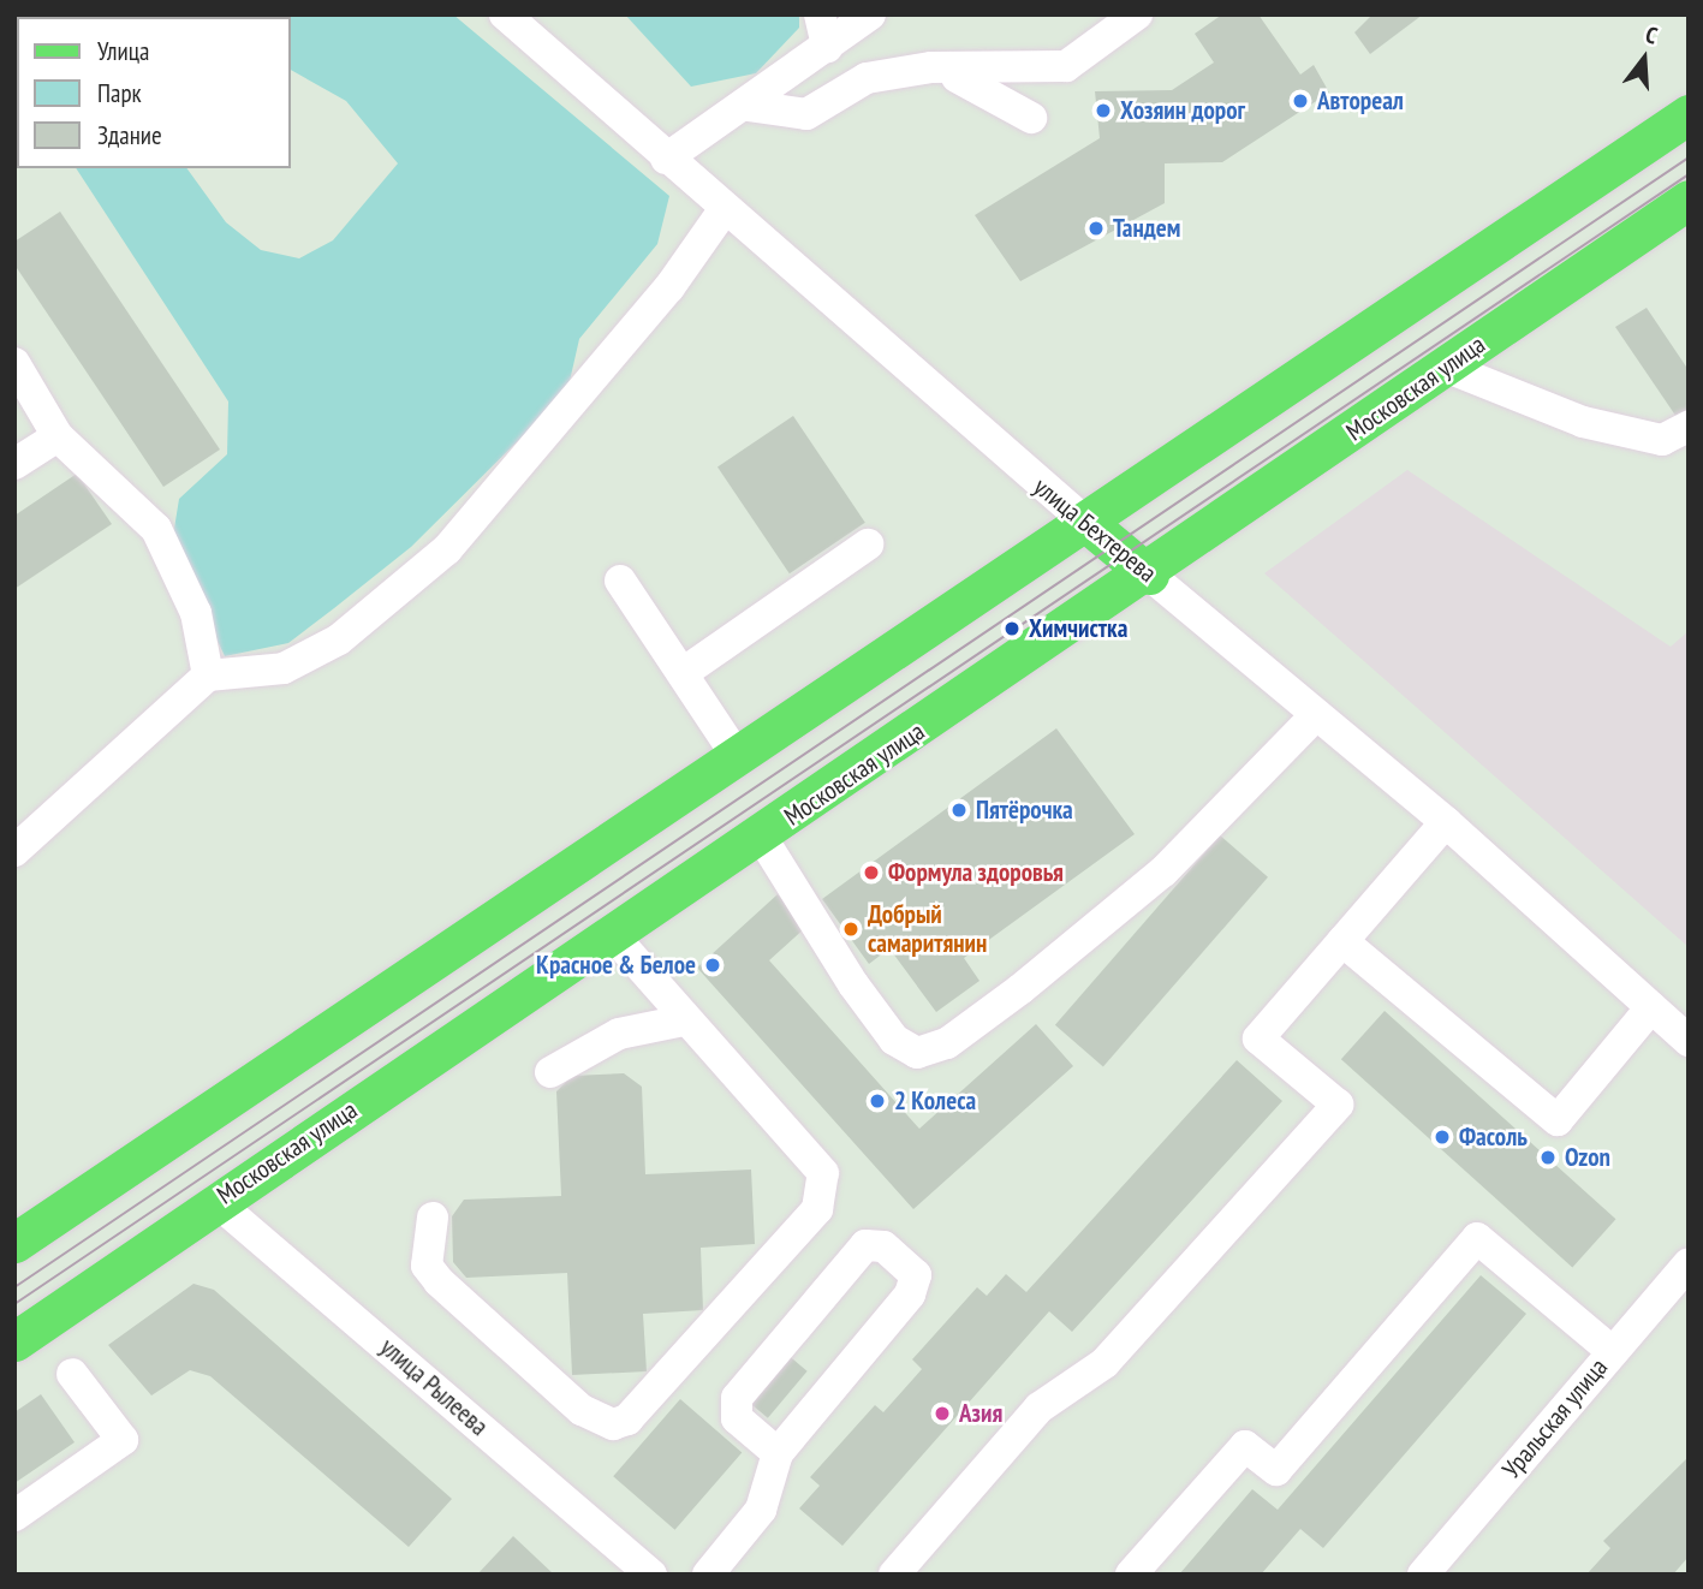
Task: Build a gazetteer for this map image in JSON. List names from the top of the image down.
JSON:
{
  "streets": {
    "main road": ["Московская улица", "улица Бехтерева"],
    "street": ["улица Рылеева", "Уральская улица"]
  },
  "crossings": [
    ["Московская улица", "улица Бехтерева"],
    ["Московская улица", "улица Рылеева"]
  ],
  "places": [
    "Автореал",
    "Хозяин дорог",
    "Тандем",
    "Химчистка",
    "Пятёрочка",
    "Формула здоровья",
    "Добрый самаритянин",
    "Красное & Белое",
    "2 Колеса",
    "Фасоль",
    "Ozon",
    "Азия"
  ],
  "legend": ["Улица", "Парк", "Здание"],
  "north": "top"
}
